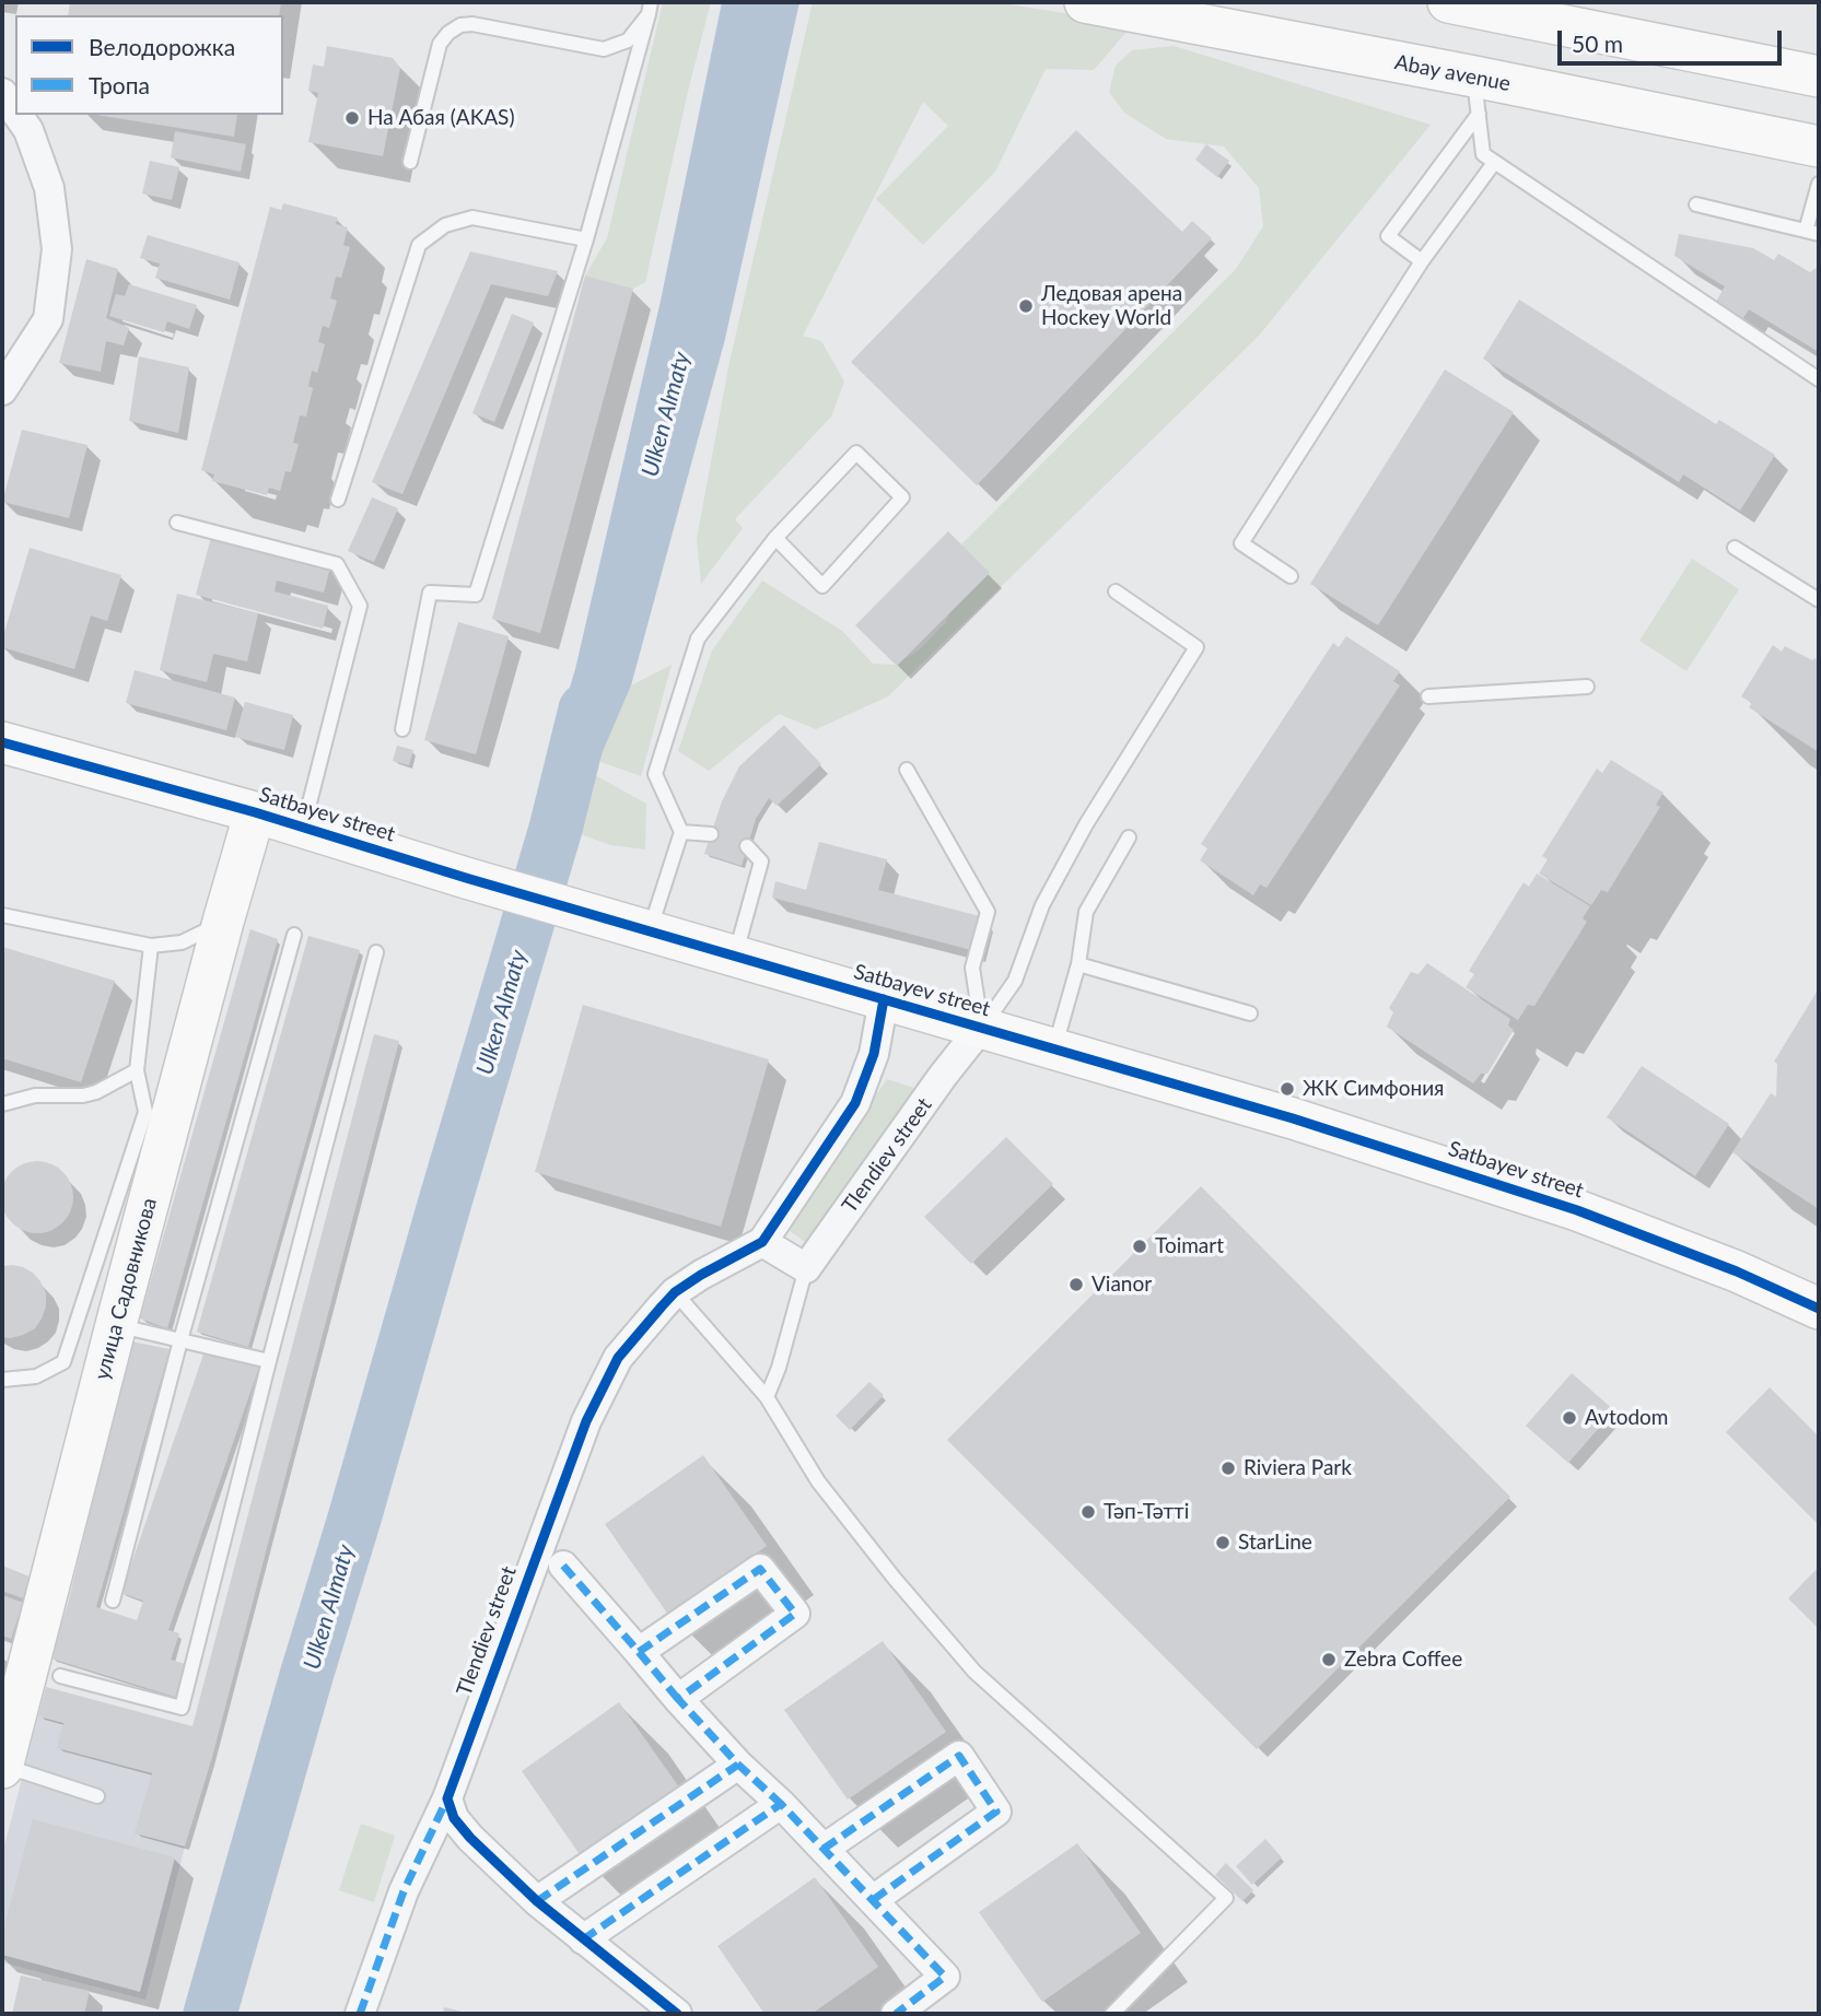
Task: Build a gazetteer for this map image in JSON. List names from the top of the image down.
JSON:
{
  "streets": {
    "main road": ["Abay avenue", "Satbayev street", "улица Садовникова"],
    "street": ["Tlendiev street"]
  },
  "crossings": [
    ["Satbayev street", "Tlendiev street"],
    ["Satbayev street", "улица Садовникова"]
  ],
  "water": ["Ulken Almaty"],
  "places": [
    "На Абая (AKAS)",
    "Ледовая арена Hockey World",
    "ЖК Симфония",
    "Toimart",
    "Vianor",
    "Avtodom",
    "Riviera Park",
    "Тәп-Тәтті",
    "StarLine",
    "Zebra Coffee"
  ],
  "legend": ["Велодорожка", "Тропа"],
  "scale_bar": "50 m"
}
